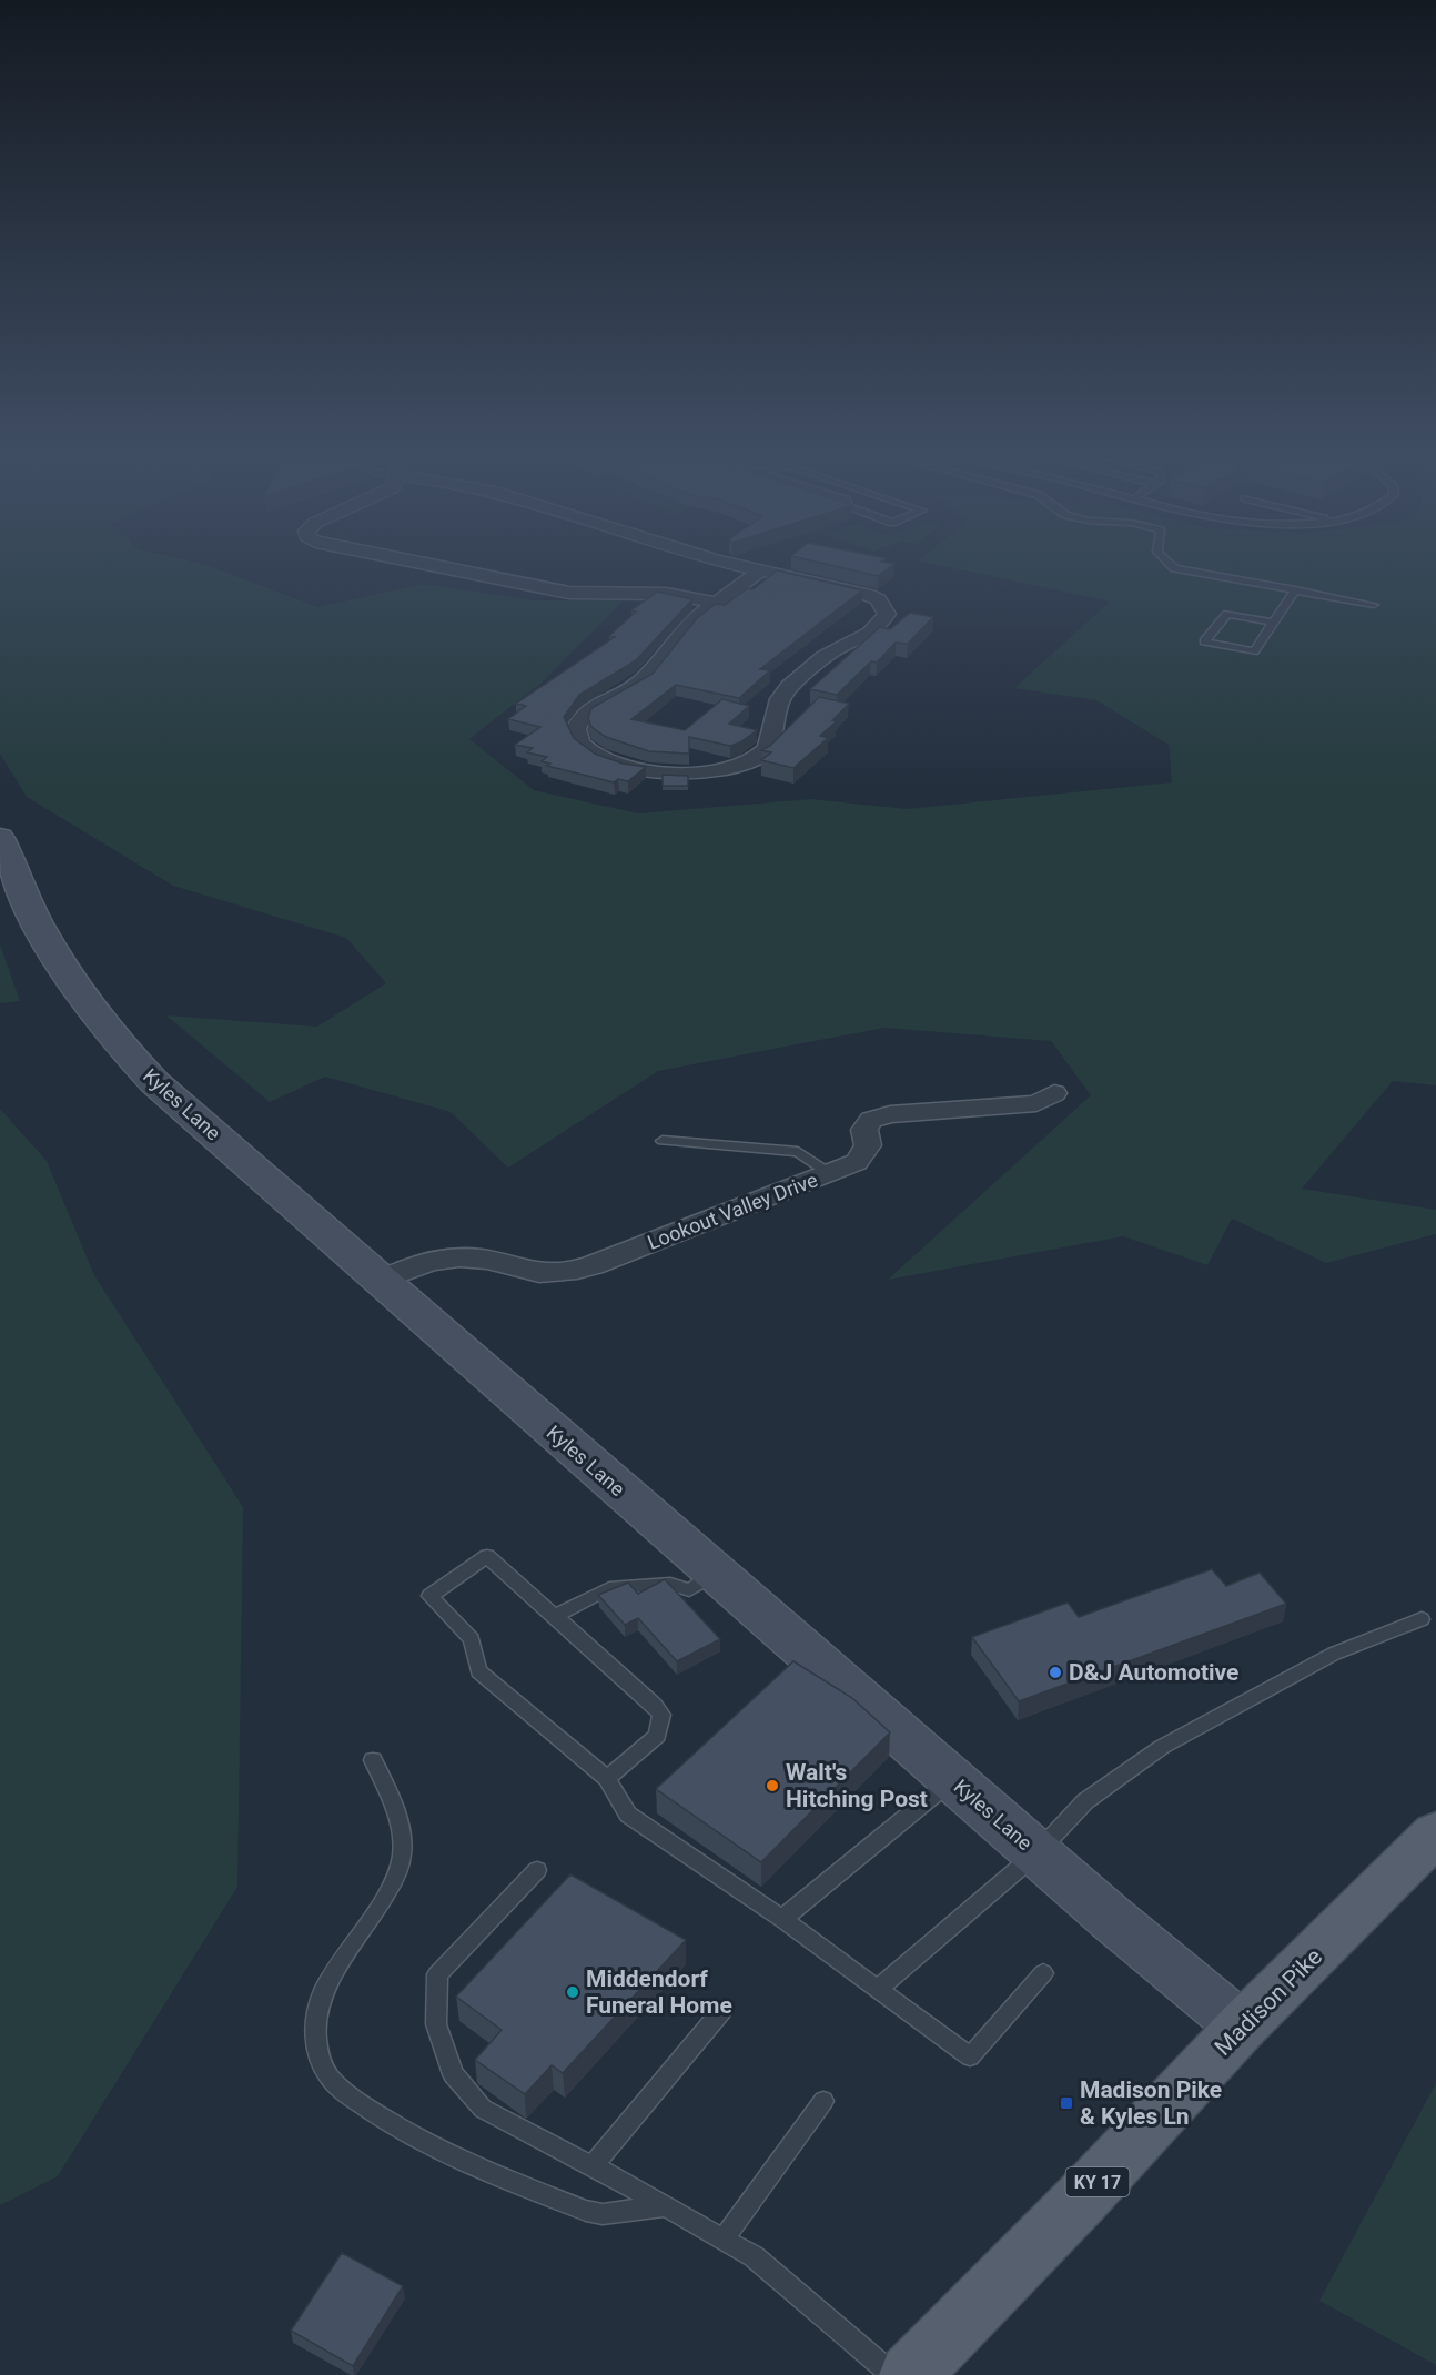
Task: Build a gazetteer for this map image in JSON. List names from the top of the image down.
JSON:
{
  "streets": {
    "main road": ["Kyles Lane", "Madison Pike", "KY 17"],
    "street": ["Lookout Valley Drive"]
  },
  "crossings": [
    ["Kyles Lane", "Lookout Valley Drive"],
    ["Kyles Lane", "Madison Pike"]
  ],
  "places": {
    "other": ["D&J Automotive", "Walt's Hitching Post", "Middendorf Funeral Home"],
    "transit": ["Madison Pike & Kyles Ln"]
  }
}
